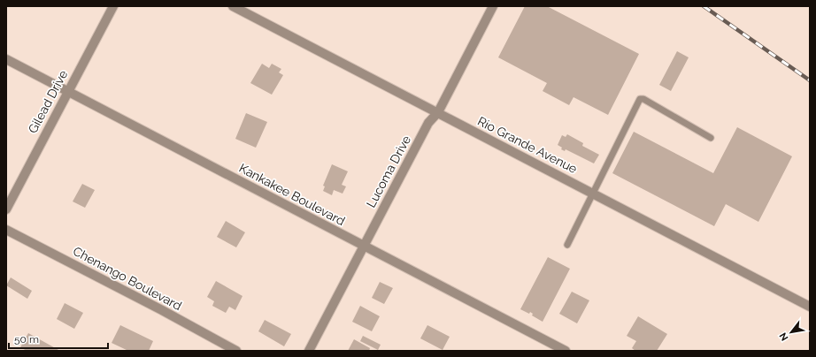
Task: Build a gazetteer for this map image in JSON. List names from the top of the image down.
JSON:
{
  "streets": {
    "street": [
      "Gilead Drive",
      "Rio Grande Avenue",
      "Lucoma Drive",
      "Kankakee Boulevard",
      "Chenango Boulevard"
    ]
  },
  "crossings": [
    ["Gilead Drive", "Kankakee Boulevard"],
    ["Rio Grande Avenue", "Lucoma Drive"],
    ["Lucoma Drive", "Kankakee Boulevard"]
  ],
  "scale_bar": "50 m",
  "north": "bottom left"
}
